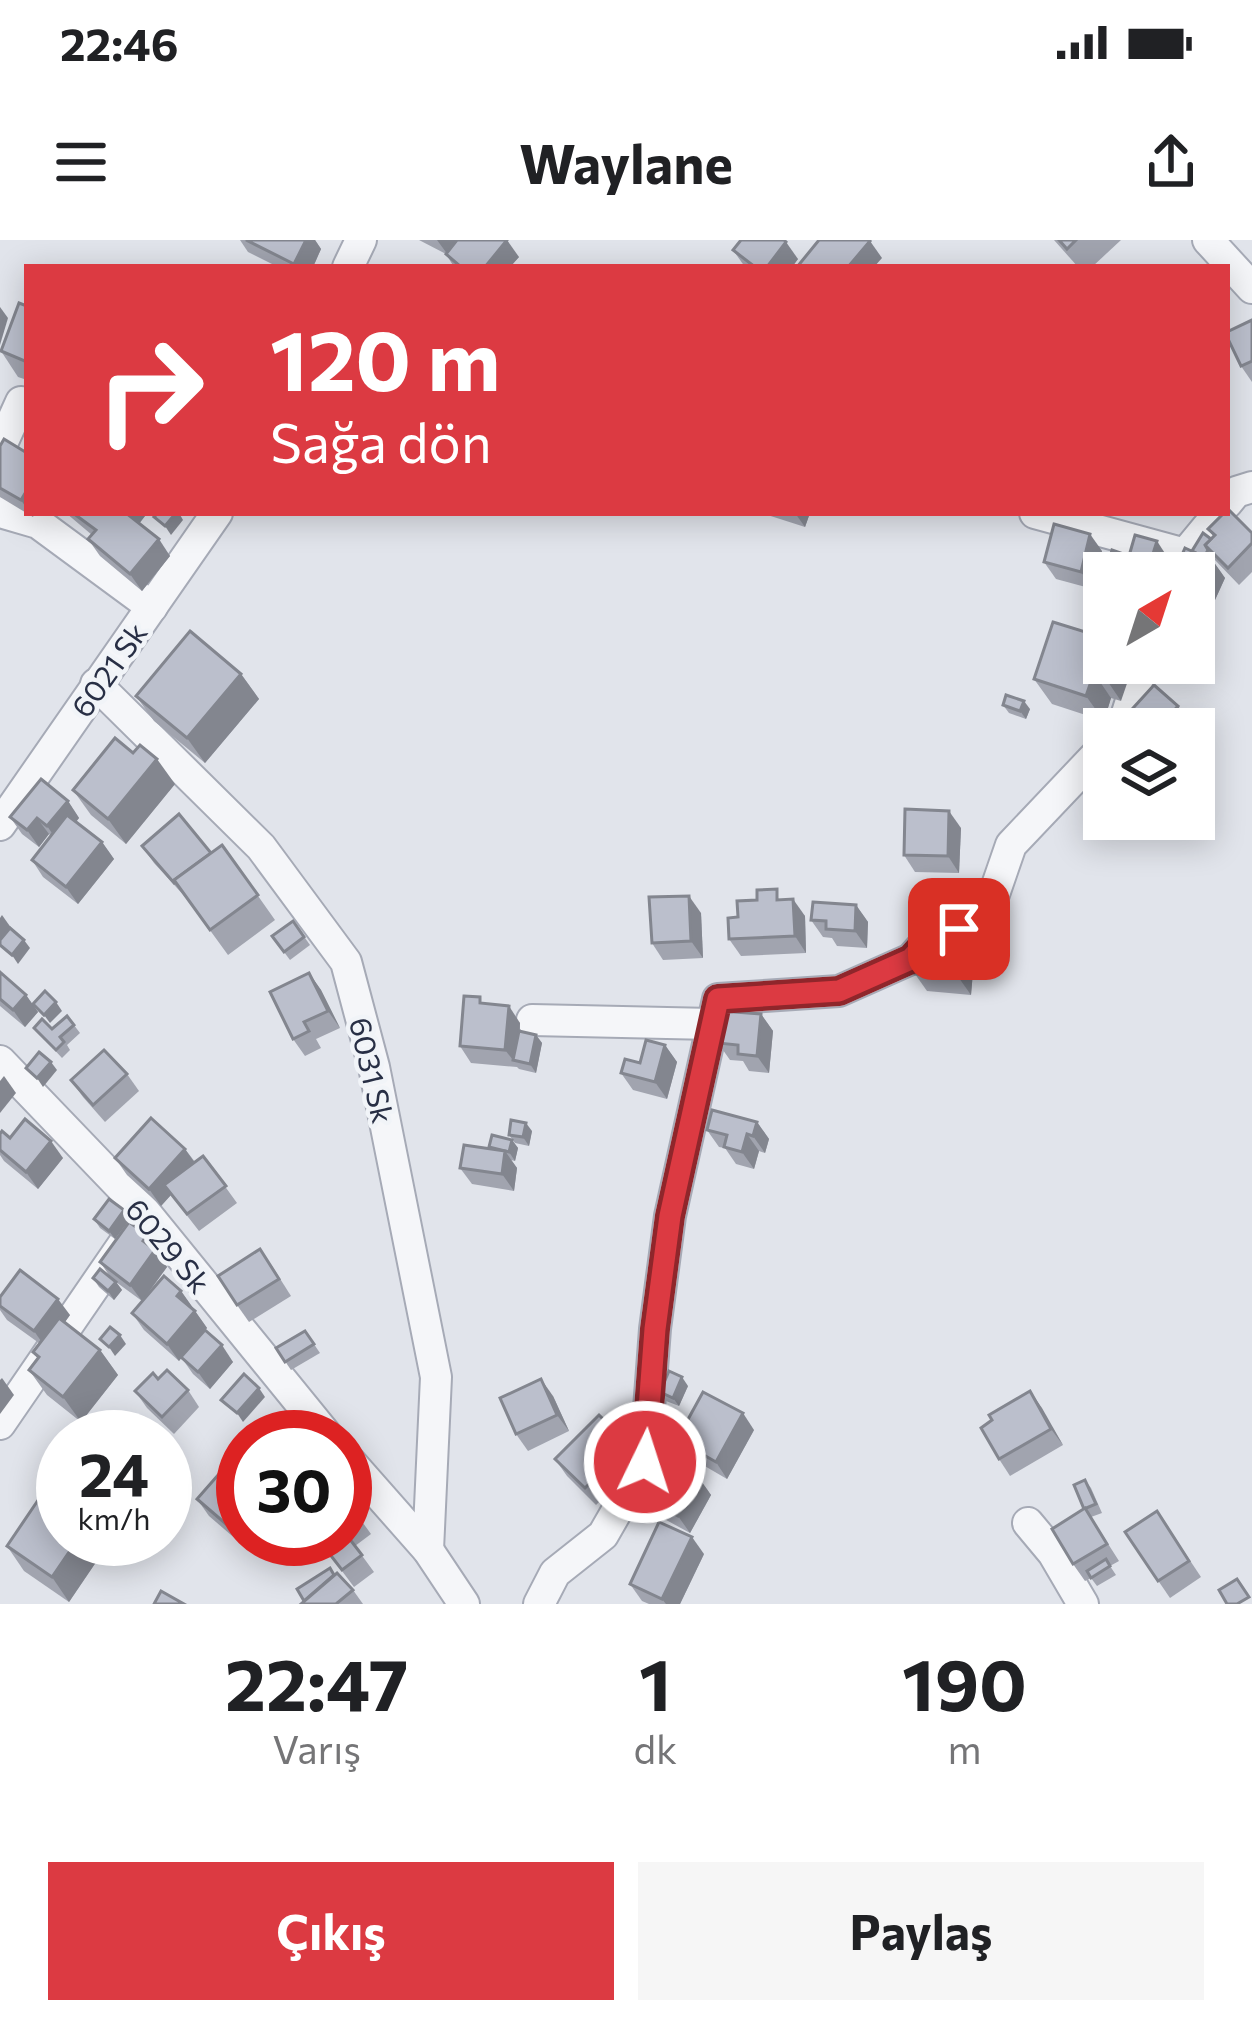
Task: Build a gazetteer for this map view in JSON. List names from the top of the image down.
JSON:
{
  "streets": {
    "street": ["6021 Sk", "6031 Sk", "6029 Sk"]
  },
  "crossings": [
    ["6021 Sk", "6031 Sk"]
  ],
  "north": "top right",
  "page": {
    "status": "22:46",
    "header": "Waylane",
    "turn": ["120 m", "Sağa dön"],
    "speed": "24 km/h",
    "limit": "30",
    "eta": [
      "22:47",
      "Varış",
      "1",
      "dk",
      "190",
      "m"
    ],
    "buttons": ["Çıkış", "Paylaş"]
  }
}
